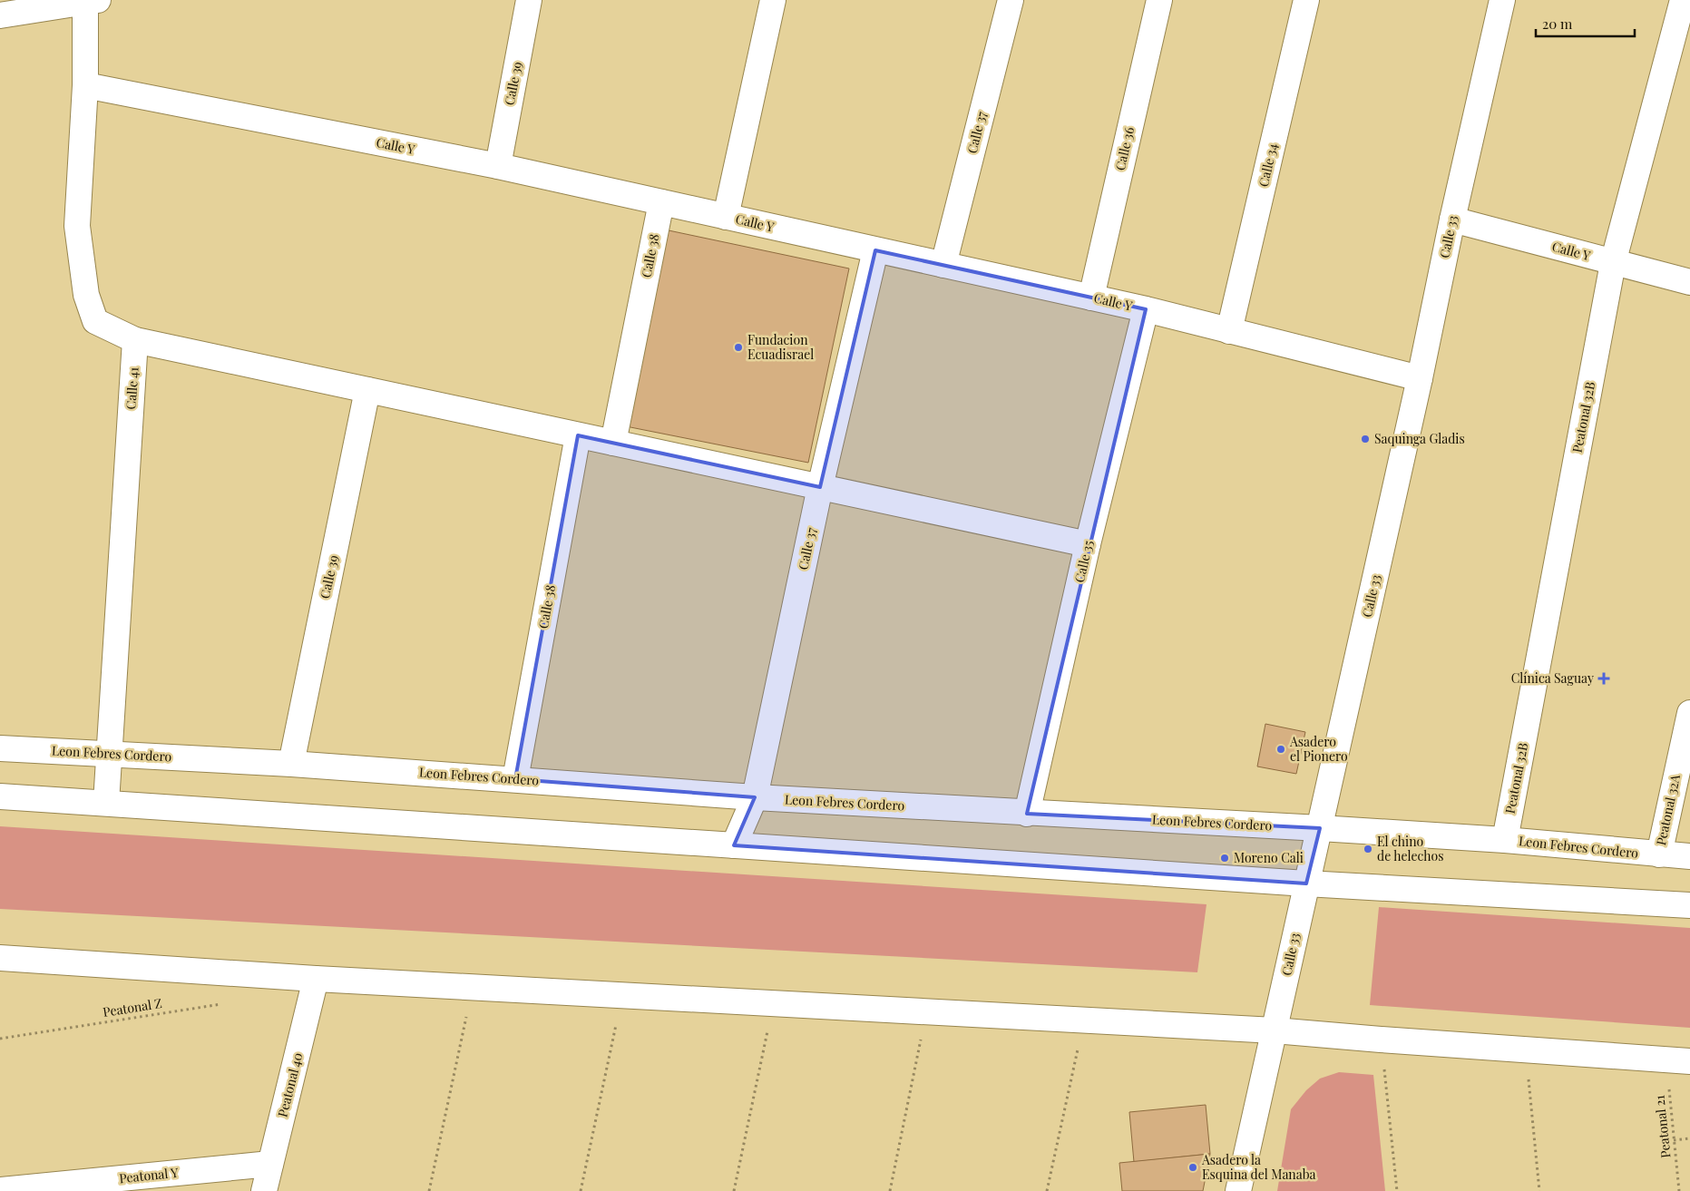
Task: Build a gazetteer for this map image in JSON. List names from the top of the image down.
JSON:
{
  "streets": {
    "street": [
      "Calle 39",
      "Calle 37",
      "Calle Y",
      "Calle 36",
      "Calle 34",
      "Calle 33",
      "Calle 38",
      "Calle 41",
      "Peatonal 32B",
      "Calle 35",
      "Leon Febres Cordero",
      "Peatonal 32A",
      "Peatonal 40",
      "Peatonal Y"
    ],
    "path": ["Peatonal Z", "Peatonal 21"]
  },
  "crossings": [
    ["Calle 39", "Calle Y"],
    ["Calle 39", "Leon Febres Cordero"],
    ["Calle 37", "Calle Y"],
    ["Calle 37", "Leon Febres Cordero"],
    ["Calle Y", "Calle 36"],
    ["Calle Y", "Calle 34"],
    ["Calle Y", "Calle 33"],
    ["Calle Y", "Calle 38"],
    ["Calle Y", "Peatonal 32B"],
    ["Calle Y", "Calle 35"],
    ["Calle 33", "Leon Febres Cordero"],
    ["Calle 38", "Leon Febres Cordero"],
    ["Calle 41", "Leon Febres Cordero"],
    ["Peatonal 32B", "Leon Febres Cordero"],
    ["Calle 35", "Leon Febres Cordero"],
    ["Leon Febres Cordero", "Peatonal 32A"],
    ["Peatonal 40", "Peatonal Y"]
  ],
  "places": {
    "other": [
      "Fundacion Ecuadisrael",
      "Saquinga Gladis",
      "Asadero el Pionero",
      "El chino de helechos",
      "Moreno Cali",
      "Asadero la Esquina del Manaba"
    ],
    "health": ["Clínica Saguay"]
  },
  "scale_bar": "20 m"
}
